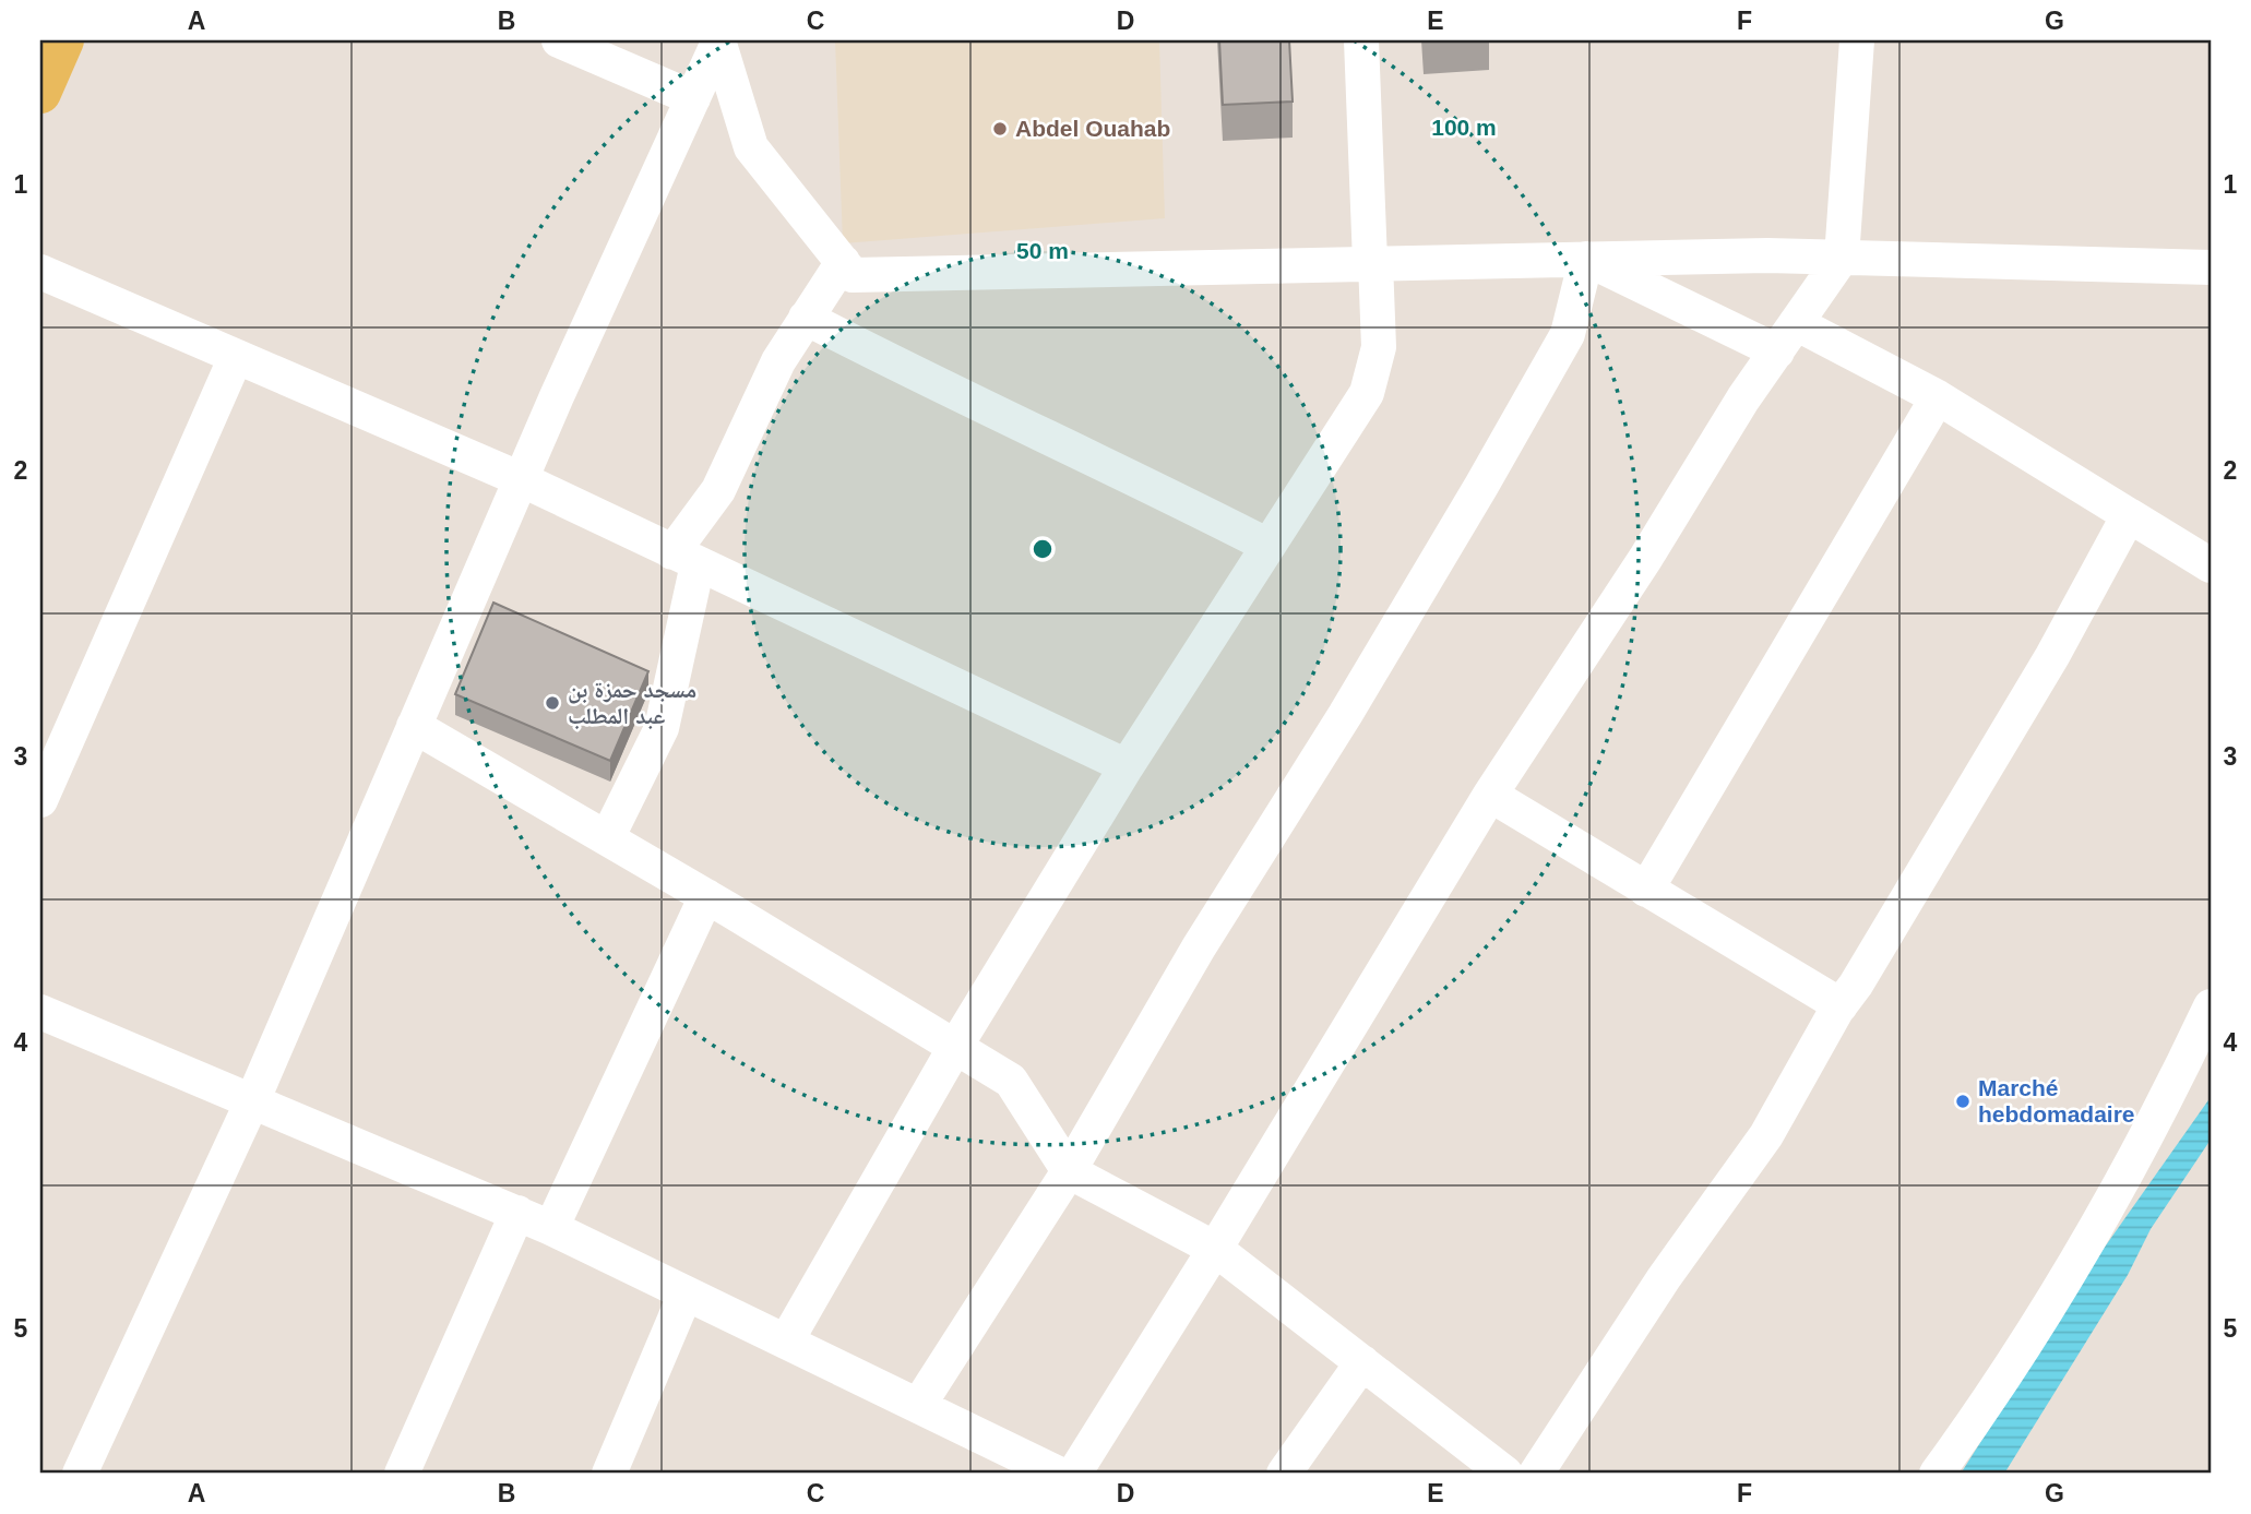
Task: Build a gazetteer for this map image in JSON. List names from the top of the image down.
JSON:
{
  "places": ["Abdel Ouahab", "مسجد حمزة بن عبد المطلب", "Marché hebdomadaire"],
  "grid": {
    "columns": [
      "A",
      "B",
      "C",
      "D",
      "E",
      "F",
      "G"
    ],
    "rows": [
      "1",
      "2",
      "3",
      "4",
      "5"
    ]
  },
  "rings": ["100 m", "50 m"]
}
